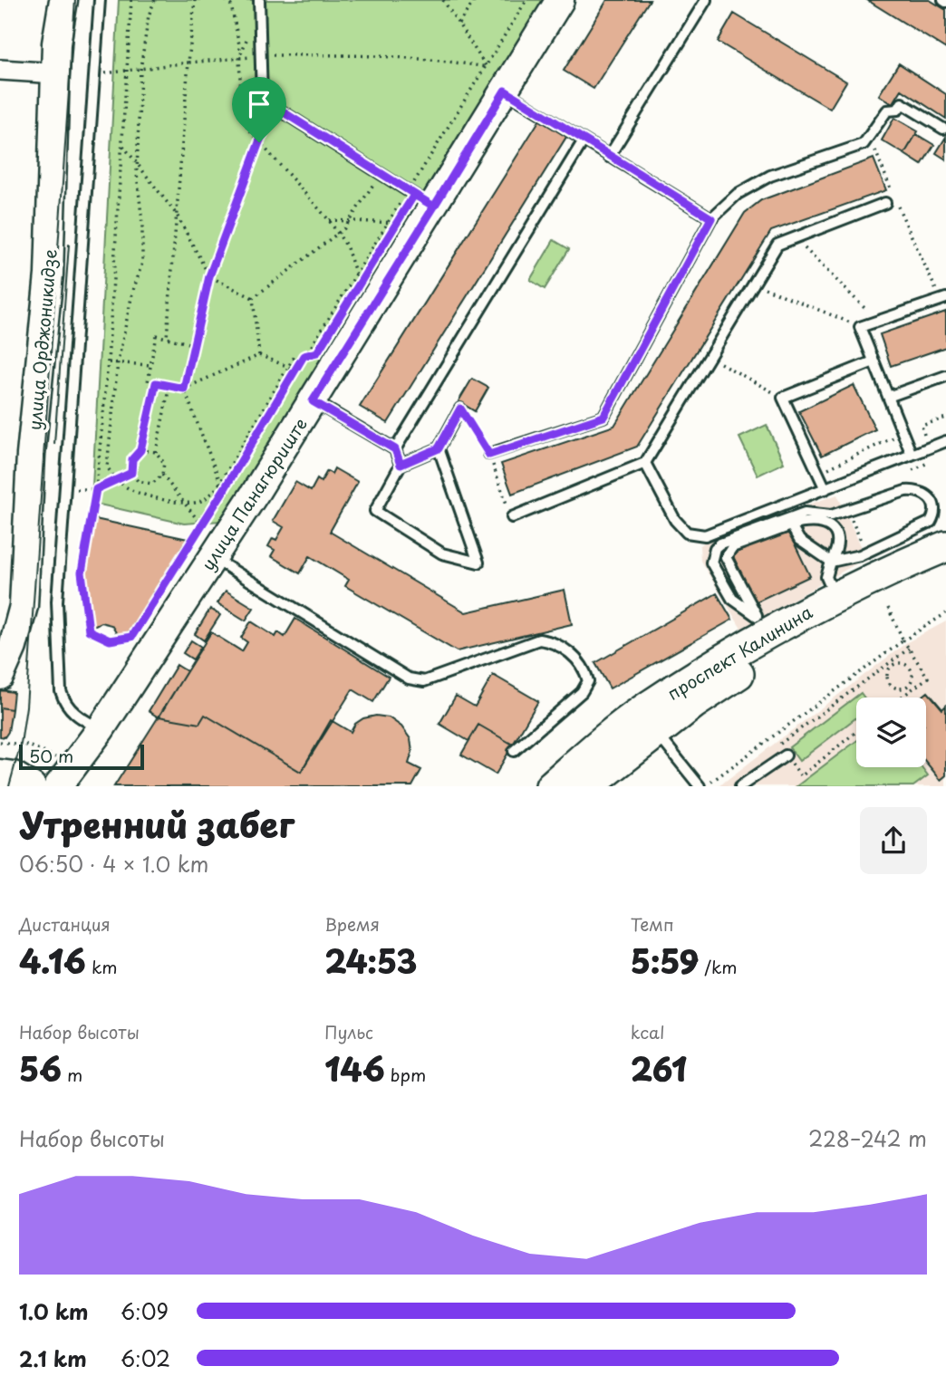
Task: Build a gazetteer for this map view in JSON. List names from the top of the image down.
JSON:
{
  "streets": {
    "main road": ["проспект Калинина"],
    "street": ["улица Орджоникидзе", "улица Панагюриште"]
  },
  "scale_bar": "50 m",
  "page": {
    "scale": "50 m",
    "heading": ["Утренний забег", "06:50 · 4 × 1.0 km"],
    "stats": [
      ["Дистанция", "4.16 km"],
      ["Время", "24:53"],
      ["Темп", "5:59 /km"],
      ["Набор высоты", "56 m"],
      ["Пульс", "146 bpm"],
      ["kcal", "261"]
    ],
    "chart": ["Набор высоты", "228–242 m"],
    "list": [
      {
        "name": "1.0 km",
        "note": "6:09"
      },
      {
        "name": "2.1 km",
        "note": "6:02"
      }
    ]
  }
}
